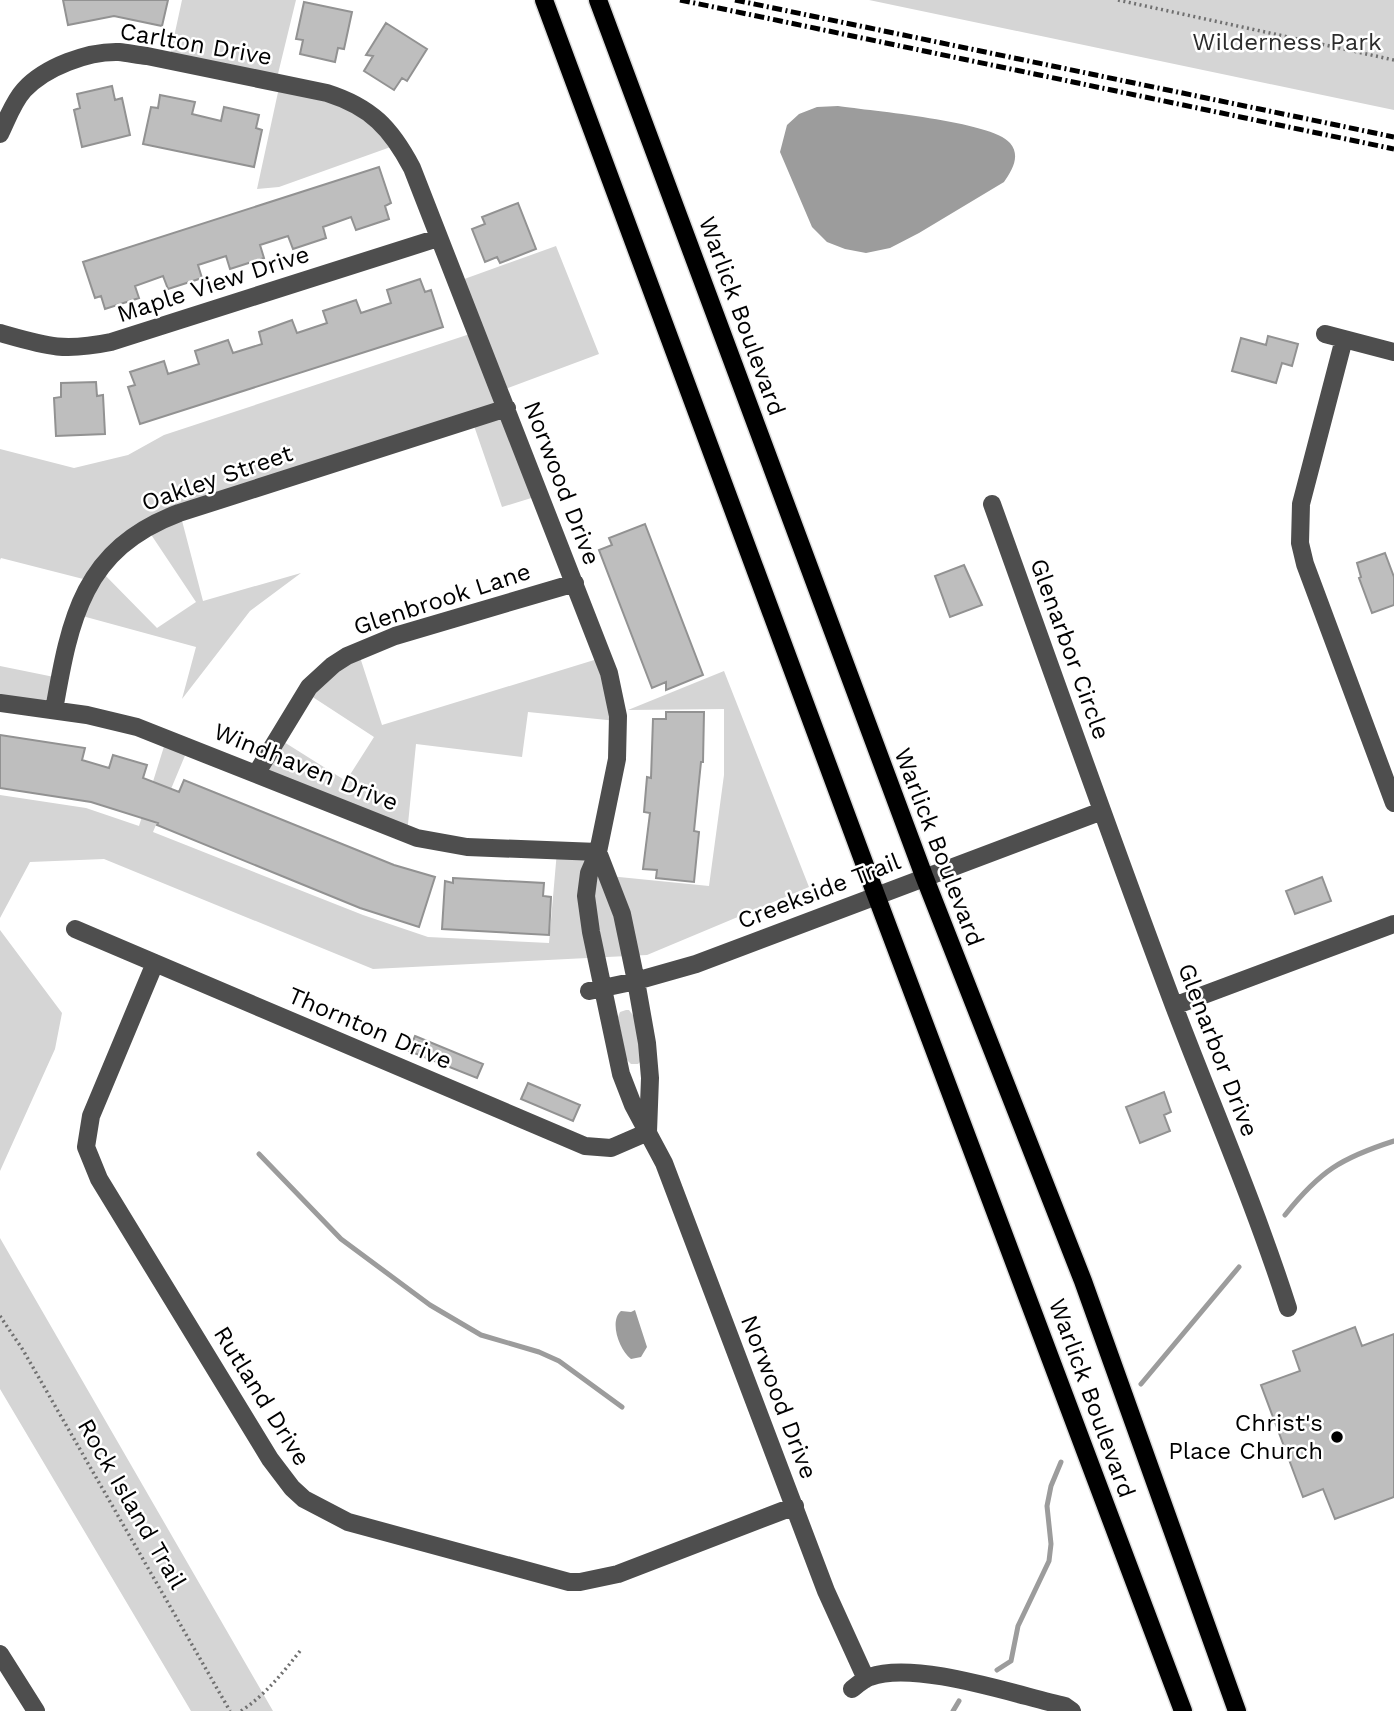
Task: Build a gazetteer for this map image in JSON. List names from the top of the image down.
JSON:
{
  "streets": {
    "main road": ["Warlick Boulevard"],
    "street": [
      "Carlton Drive",
      "Maple View Drive",
      "Oakley Street",
      "Norwood Drive",
      "Glenbrook Lane",
      "Glenarbor Circle",
      "Windhaven Drive",
      "Creekside Trail",
      "Thornton Drive",
      "Glenarbor Drive",
      "Rutland Drive"
    ],
    "path": ["Rock Island Trail"]
  },
  "crossings": [
    ["Carlton Drive", "Norwood Drive"],
    ["Maple View Drive", "Norwood Drive"],
    ["Warlick Boulevard", "Creekside Trail"],
    ["Oakley Street", "Norwood Drive"],
    ["Oakley Street", "Windhaven Drive"],
    ["Norwood Drive", "Glenbrook Lane"],
    ["Norwood Drive", "Windhaven Drive"],
    ["Norwood Drive", "Creekside Trail"],
    ["Norwood Drive", "Thornton Drive"],
    ["Norwood Drive", "Rutland Drive"],
    ["Glenbrook Lane", "Windhaven Drive"],
    ["Glenarbor Circle", "Creekside Trail"],
    ["Glenarbor Circle", "Glenarbor Drive"],
    ["Creekside Trail", "Glenarbor Drive"],
    ["Thornton Drive", "Rutland Drive"]
  ],
  "parks": ["Wilderness Park"],
  "places": ["Christ's Place Church"]
}
